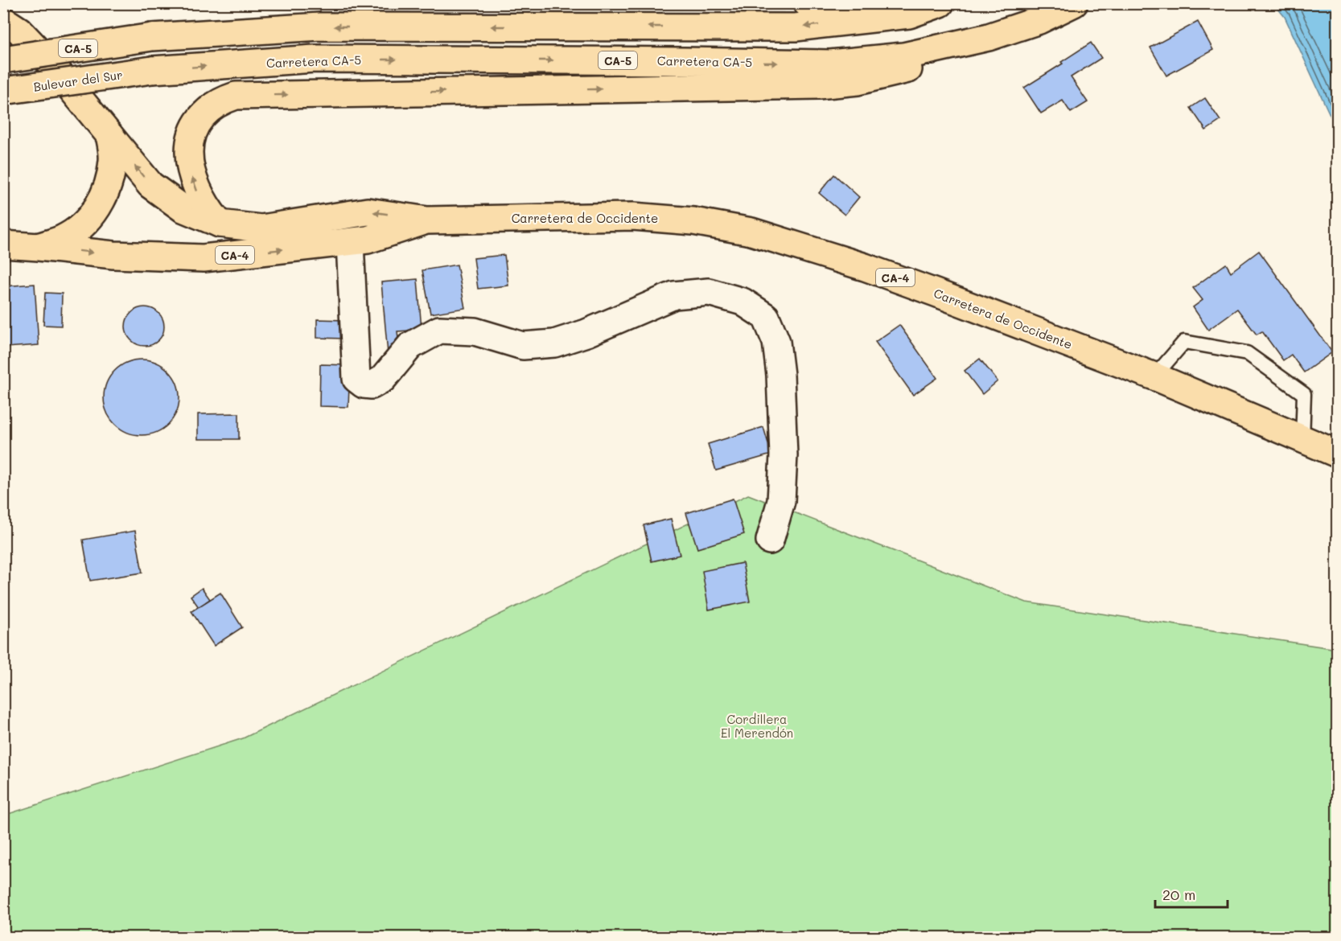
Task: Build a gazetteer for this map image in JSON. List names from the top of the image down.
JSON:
{
  "streets": {
    "main road": [
      "CA-5",
      "Carretera CA-5",
      "Bulevar del Sur",
      "Carretera de Occidente",
      "CA-4"
    ]
  },
  "crossings": [
    ["Carretera CA-5", "Bulevar del Sur"]
  ],
  "parks": ["Cordillera El Merendón"],
  "scale_bar": "20 m"
}
